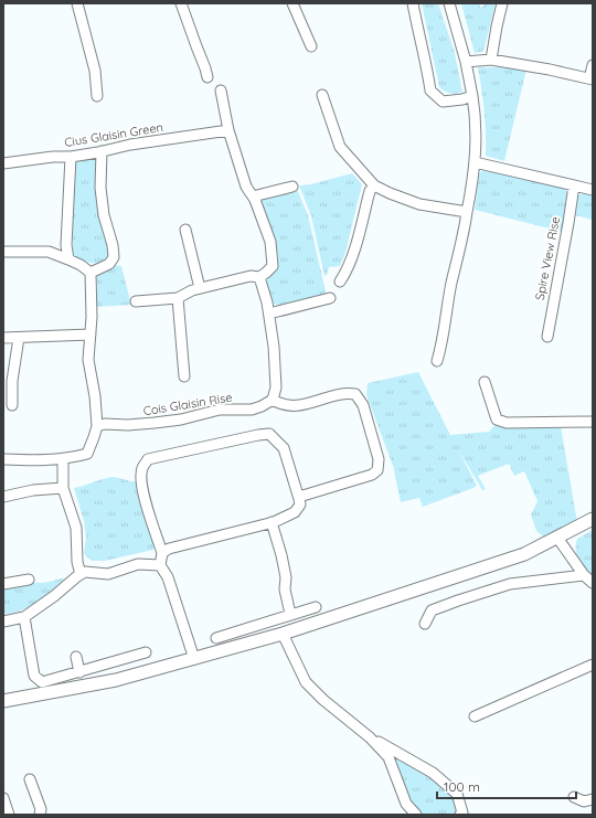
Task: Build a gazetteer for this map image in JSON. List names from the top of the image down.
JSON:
{
  "streets": {
    "street": ["Cius Glaisin Green", "Spire View Rise", "Cois Glaisin Rise"]
  },
  "scale_bar": "100 m"
}
